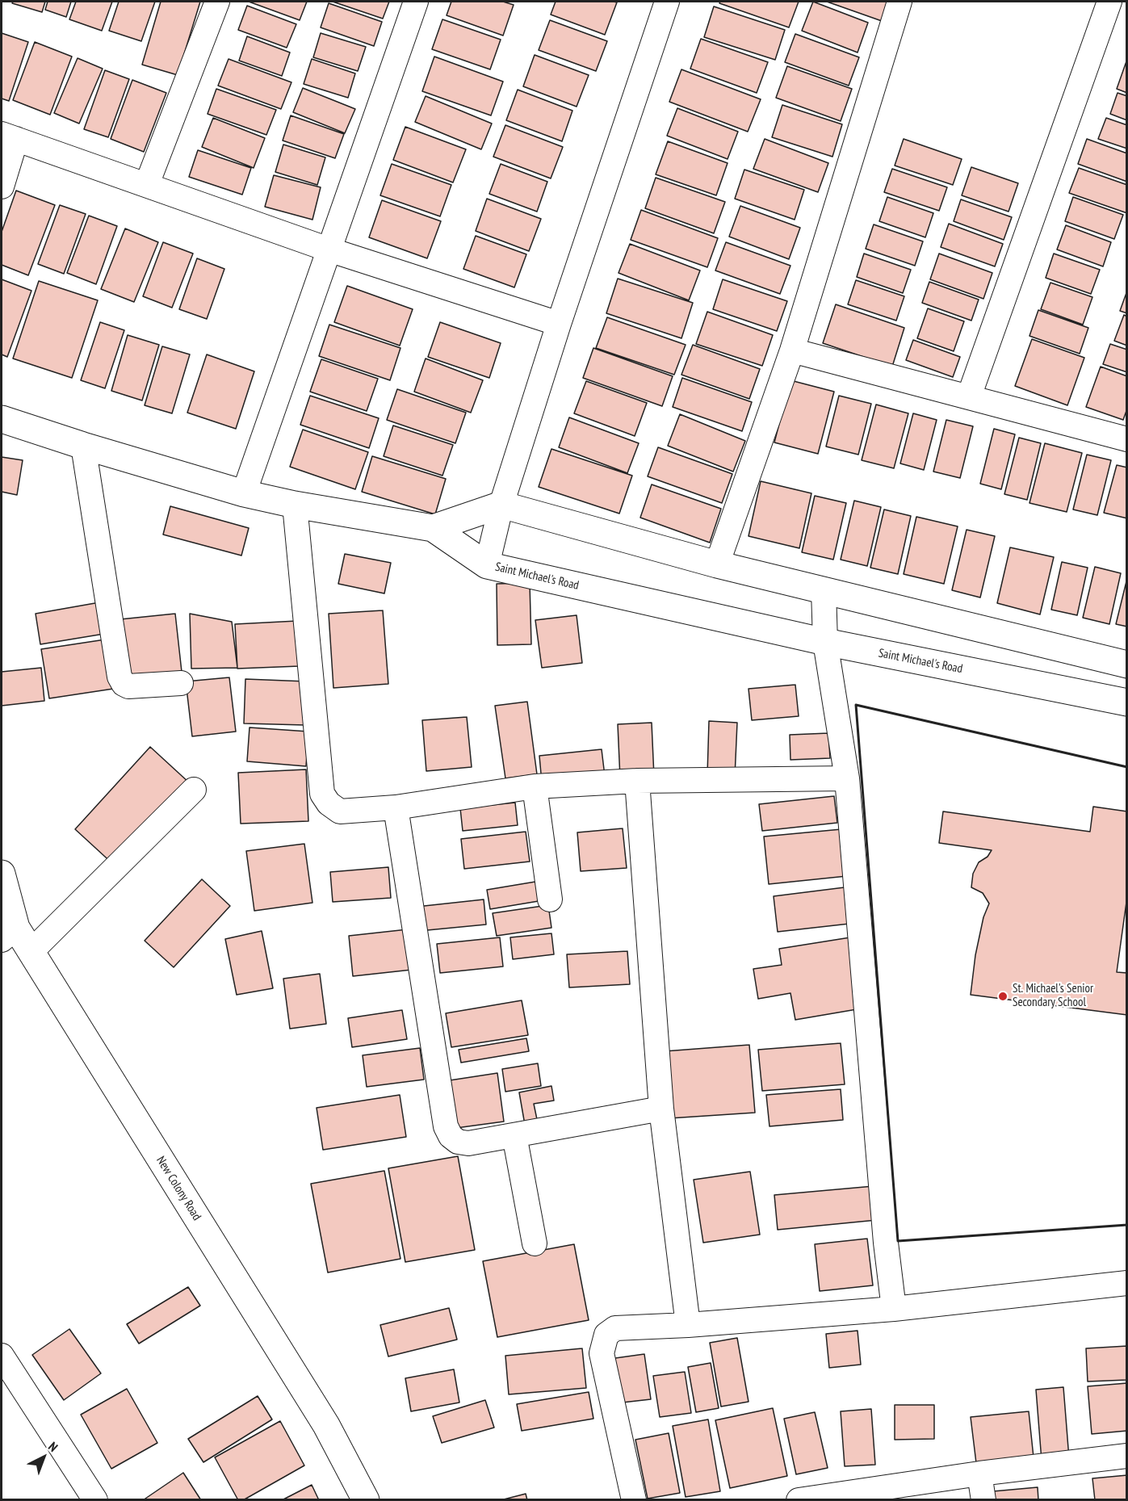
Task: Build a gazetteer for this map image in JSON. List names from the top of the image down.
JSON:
{
  "streets": {
    "street": ["Saint Michael's Road", "New Colony Road"]
  },
  "places": ["St. Michael's Senior Secondary School"],
  "north": "top right"
}
